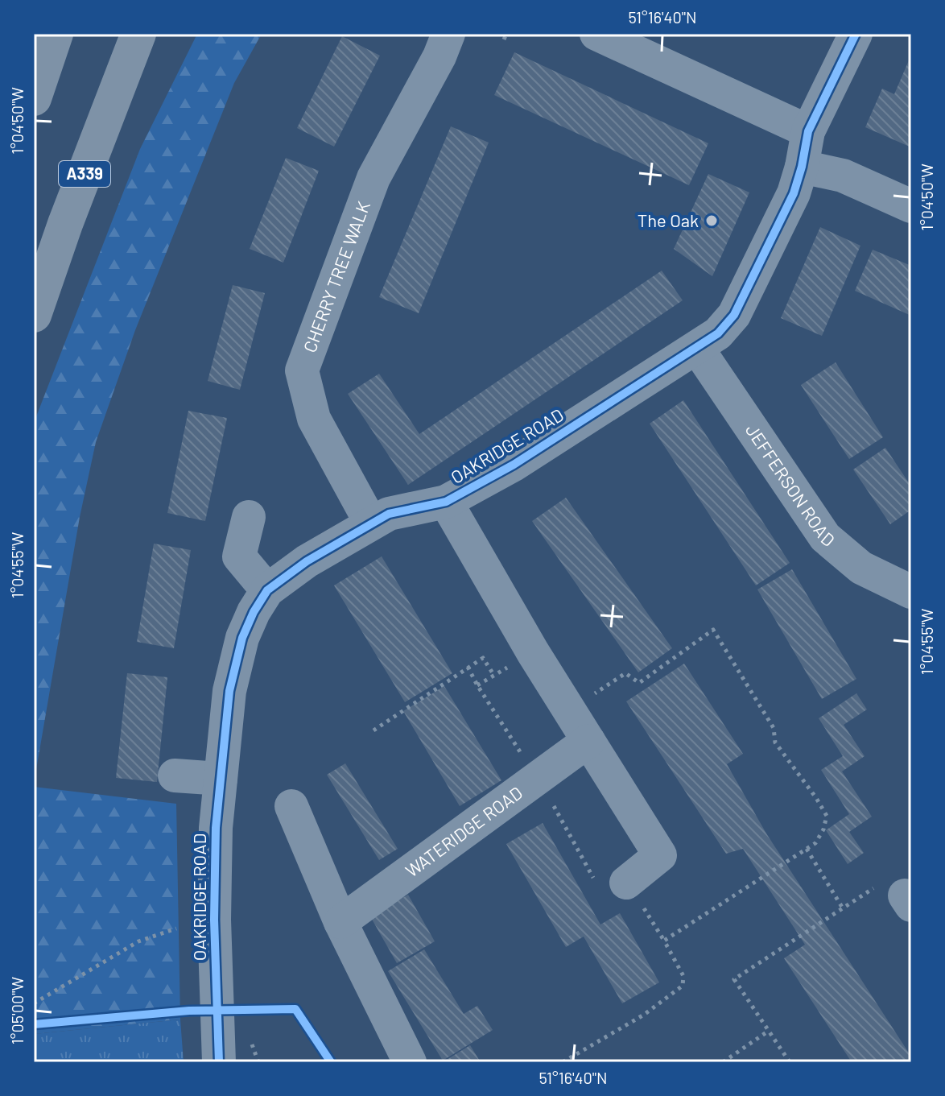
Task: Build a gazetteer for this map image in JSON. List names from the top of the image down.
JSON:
{
  "streets": {
    "highway": ["A339"],
    "street": [
      "CHERRY TREE WALK",
      "OAKRIDGE ROAD",
      "JEFFERSON ROAD",
      "WATERIDGE ROAD"
    ]
  },
  "crossings": [
    ["CHERRY TREE WALK", "OAKRIDGE ROAD"],
    ["OAKRIDGE ROAD", "JEFFERSON ROAD"]
  ],
  "places": ["The Oak"],
  "coordinates": [
    "51°16'40\"N",
    "1°04'50\"W",
    "1°04'55\"W",
    "1°05'00\"W"
  ]
}
